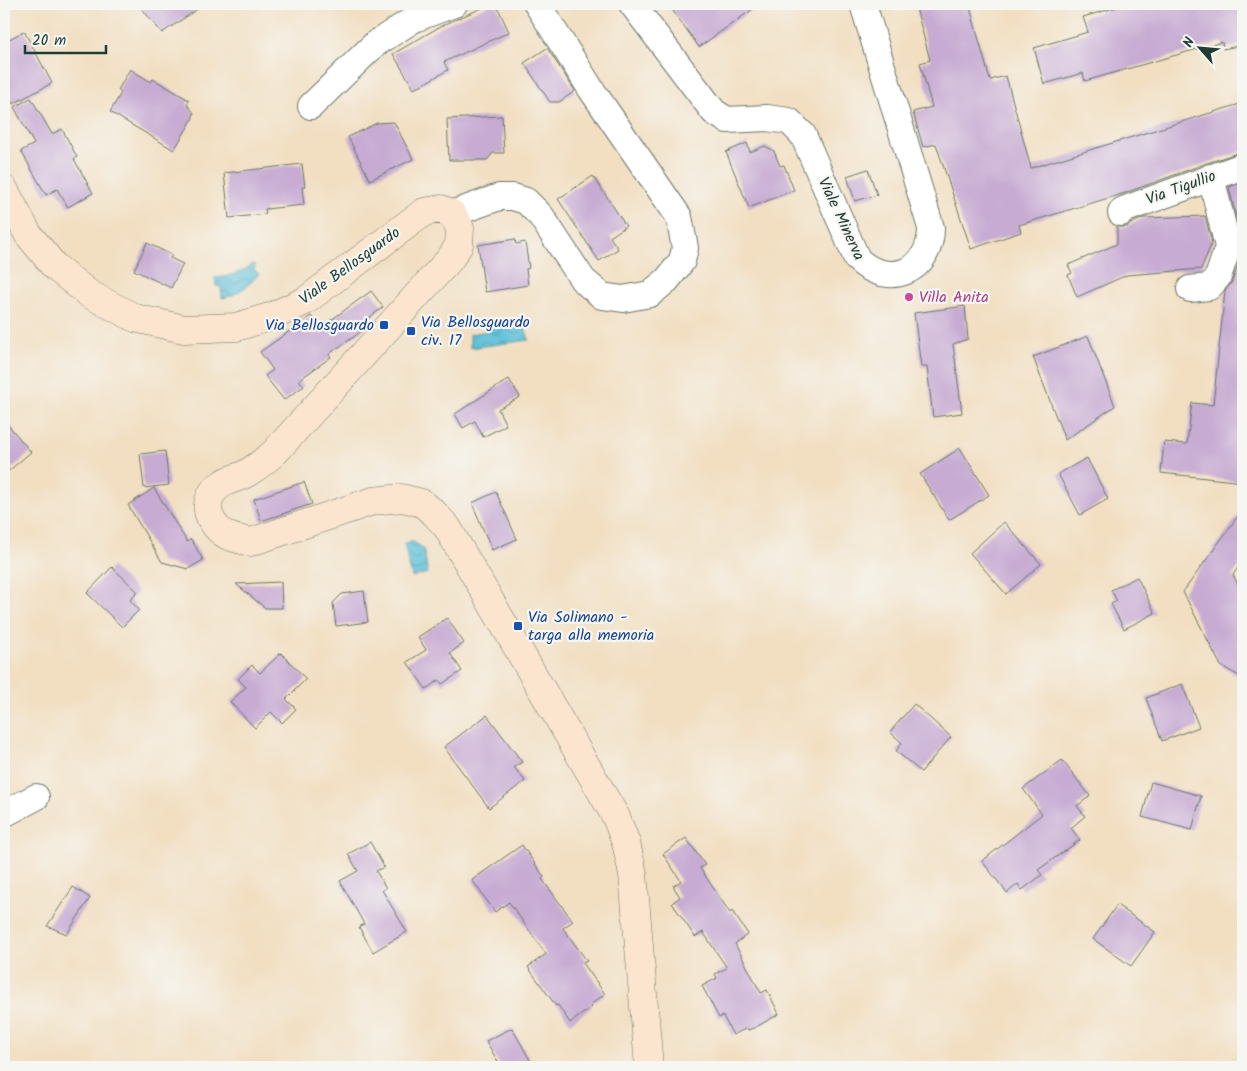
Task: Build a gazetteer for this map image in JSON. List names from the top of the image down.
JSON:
{
  "streets": {
    "street": ["Via Tigullio", "Viale Minerva", "Viale Bellosguardo"]
  },
  "places": {
    "other": ["Villa Anita"],
    "transit": ["Via Bellosguardo", "Via Bellosguardo civ. 17", "Via Solimano - targa alla memoria"]
  },
  "scale_bar": "20 m",
  "north": "top left"
}
